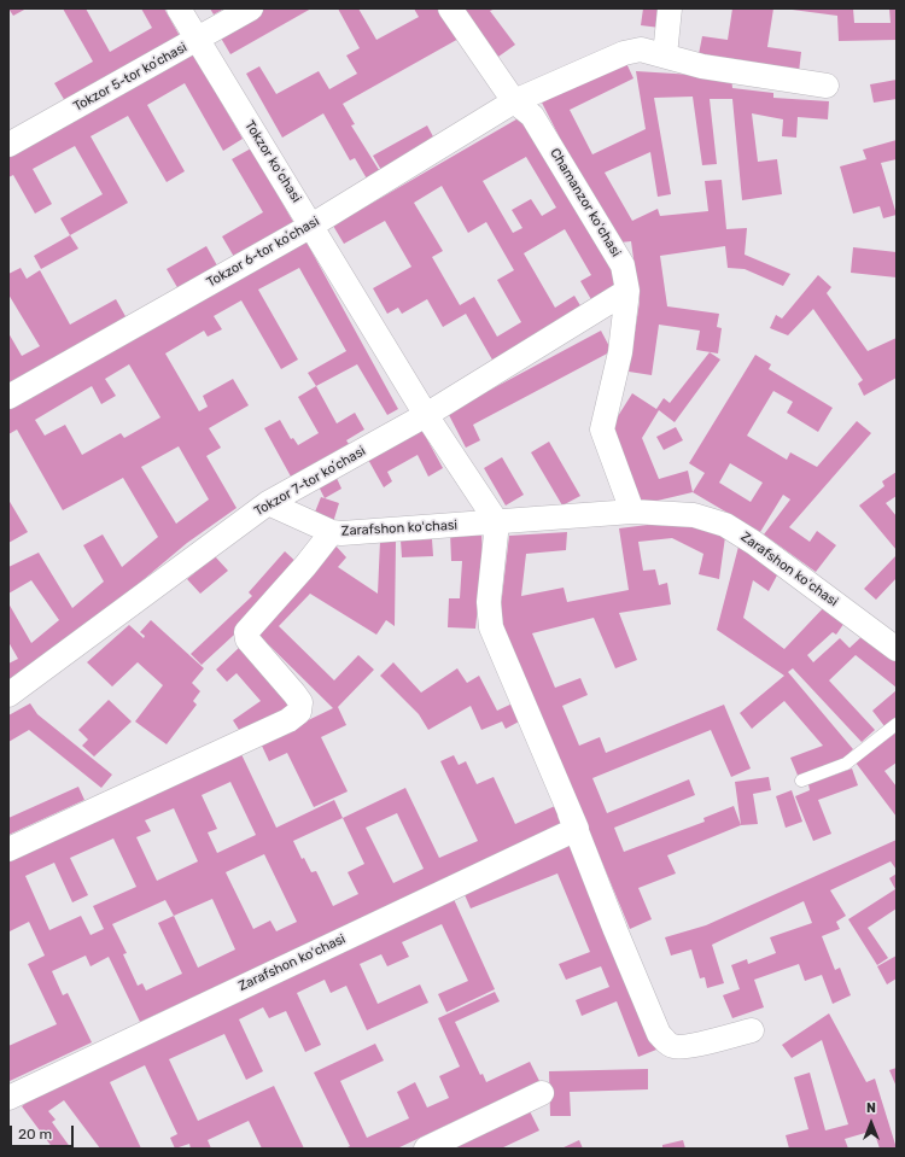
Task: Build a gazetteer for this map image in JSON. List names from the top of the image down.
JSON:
{
  "streets": {
    "street": [
      "Tokzor 5-tor koʼchasi",
      "Tokzor koʻchasi",
      "Chamanzor koʻchasi",
      "Tokzor 6-tor koʼchasi",
      "Tokzor 7-tor koʼchasi",
      "Zarafshon koʻchasi"
    ]
  },
  "crossings": [
    ["Tokzor 5-tor koʼchasi", "Tokzor koʻchasi"],
    ["Tokzor koʻchasi", "Tokzor 6-tor koʼchasi"],
    ["Tokzor koʻchasi", "Tokzor 7-tor koʼchasi"],
    ["Chamanzor koʻchasi", "Tokzor 6-tor koʼchasi"],
    ["Chamanzor koʻchasi", "Tokzor 7-tor koʼchasi"],
    ["Chamanzor koʻchasi", "Zarafshon koʻchasi"]
  ],
  "scale_bar": "20 m",
  "north": "top"
}
